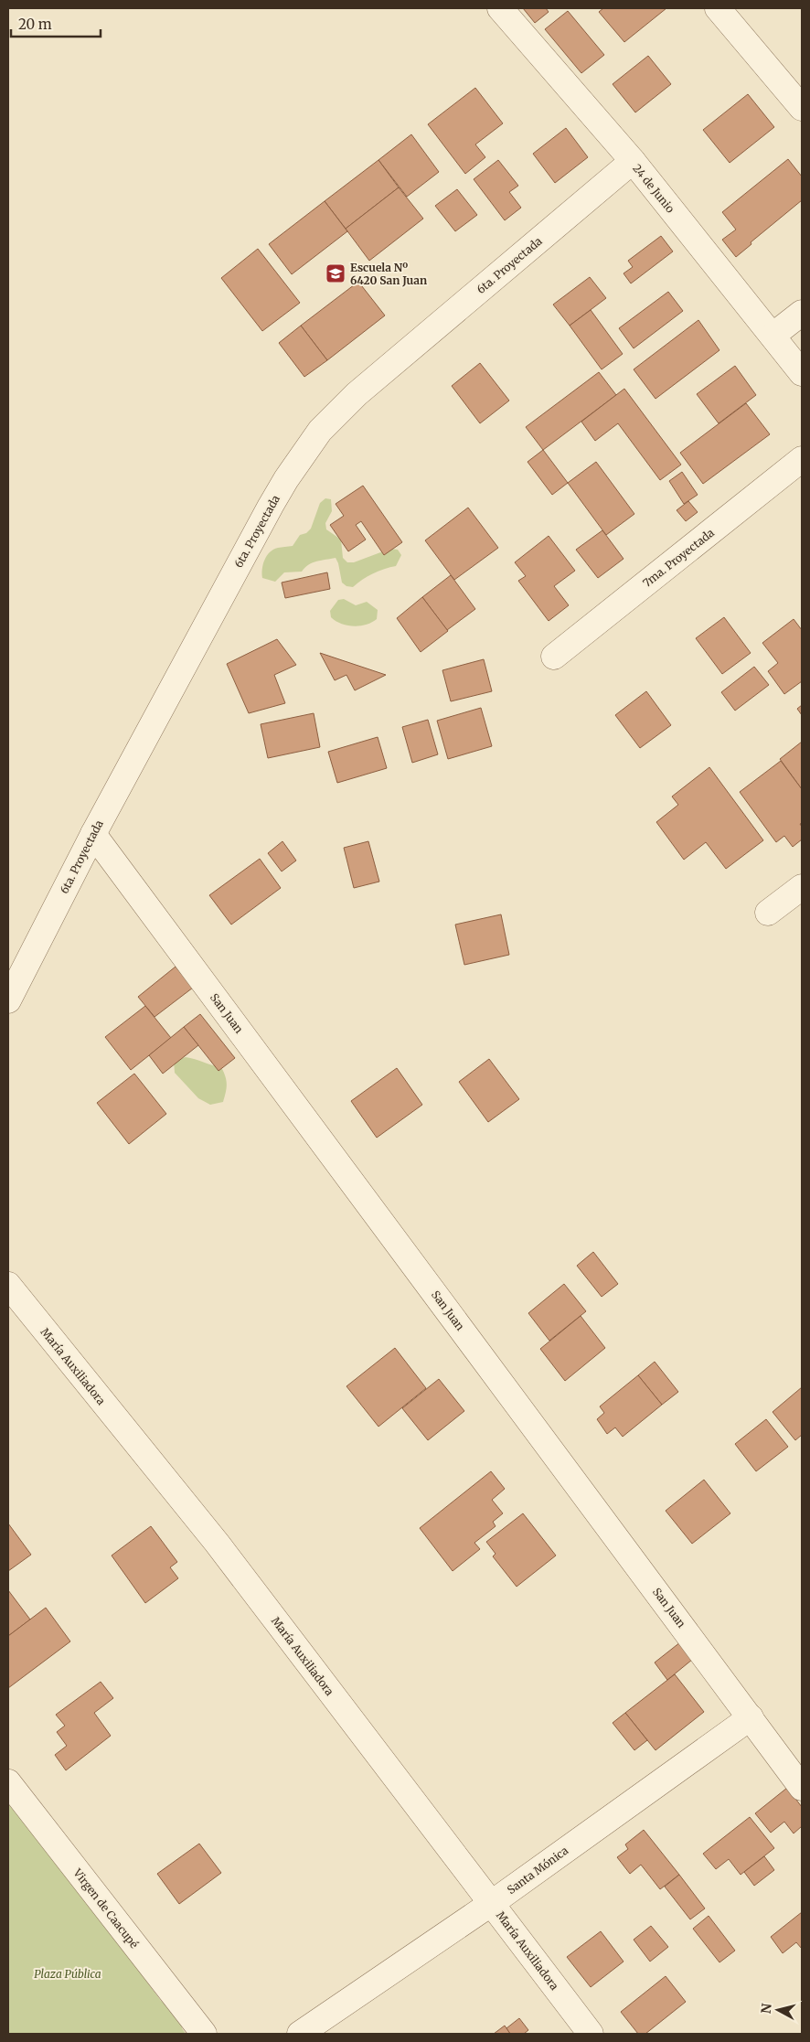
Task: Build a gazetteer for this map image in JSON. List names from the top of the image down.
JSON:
{
  "streets": {
    "street": [
      "24 de Junio",
      "6ta. Proyectada",
      "7ma. Proyectada",
      "San Juan",
      "María Auxiliadora",
      "Santa Mónica",
      "Virgen de Caacupé"
    ]
  },
  "crossings": [
    ["24 de Junio", "6ta. Proyectada"],
    ["6ta. Proyectada", "San Juan"],
    ["San Juan", "Santa Mónica"],
    ["María Auxiliadora", "Santa Mónica"]
  ],
  "parks": ["Plaza Pública"],
  "places": {
    "school or university": ["Escuela Nº 6420 San Juan"]
  },
  "scale_bar": "20 m",
  "north": "left"
}
